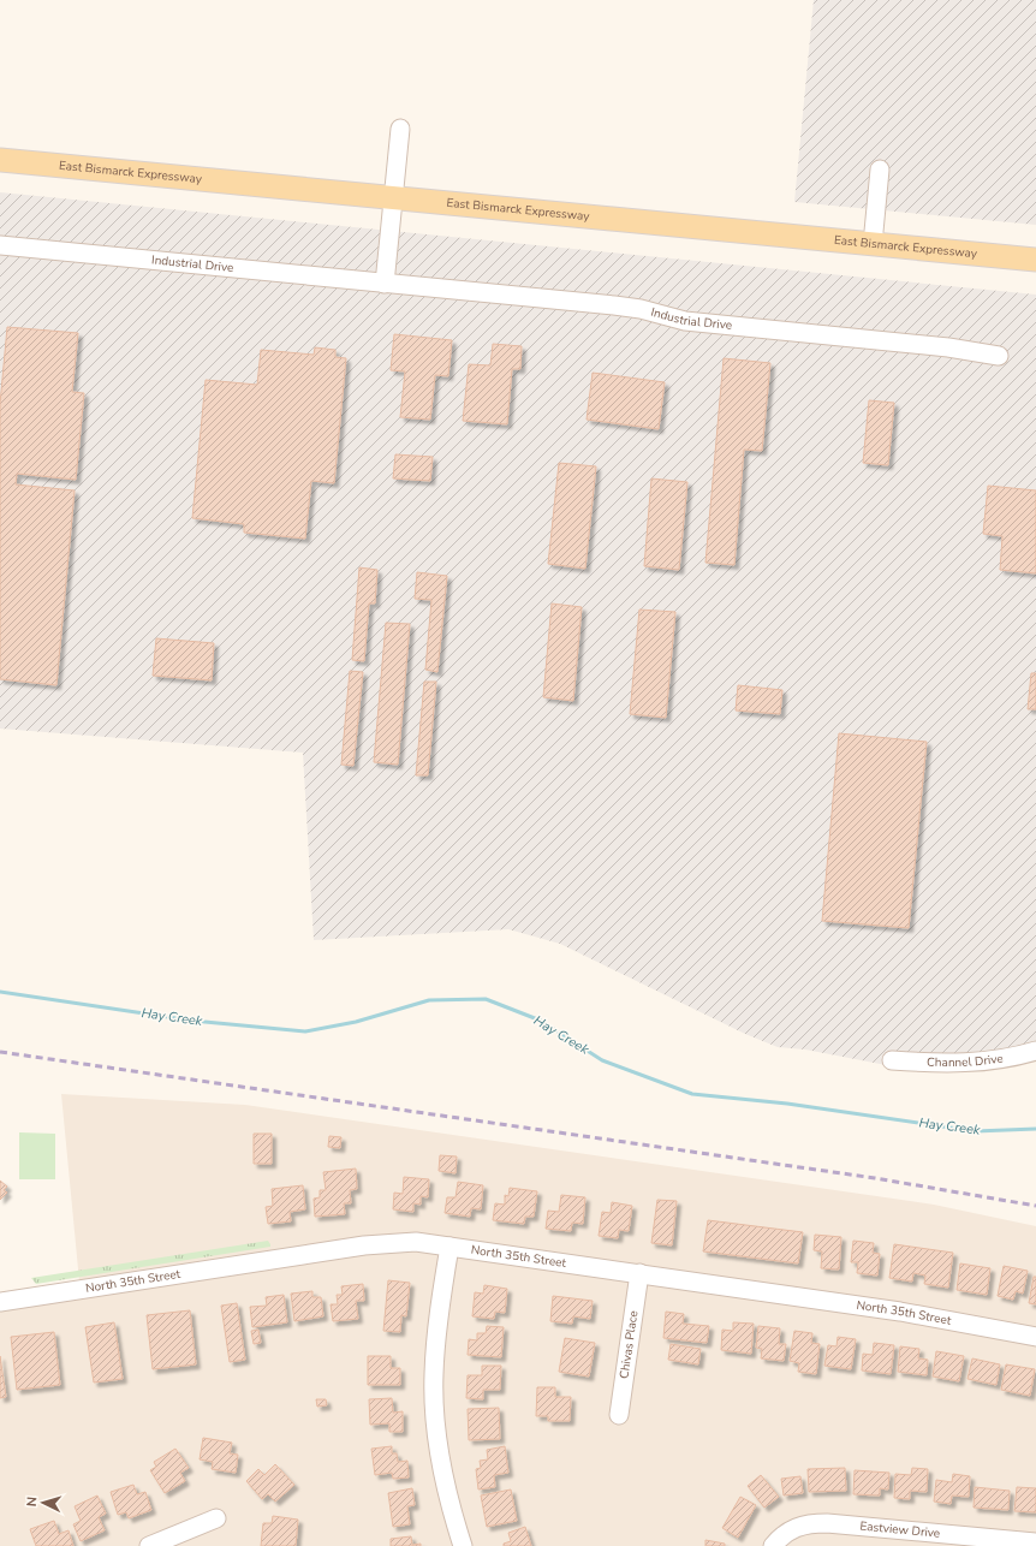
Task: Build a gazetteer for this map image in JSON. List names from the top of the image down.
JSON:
{
  "streets": {
    "main road": ["East Bismarck Expressway"],
    "street": [
      "Industrial Drive",
      "Channel Drive",
      "North 35th Street",
      "Chivas Place",
      "Eastview Drive"
    ]
  },
  "crossings": [
    ["North 35th Street", "Chivas Place"]
  ],
  "water": ["Hay Creek"],
  "north": "left"
}
